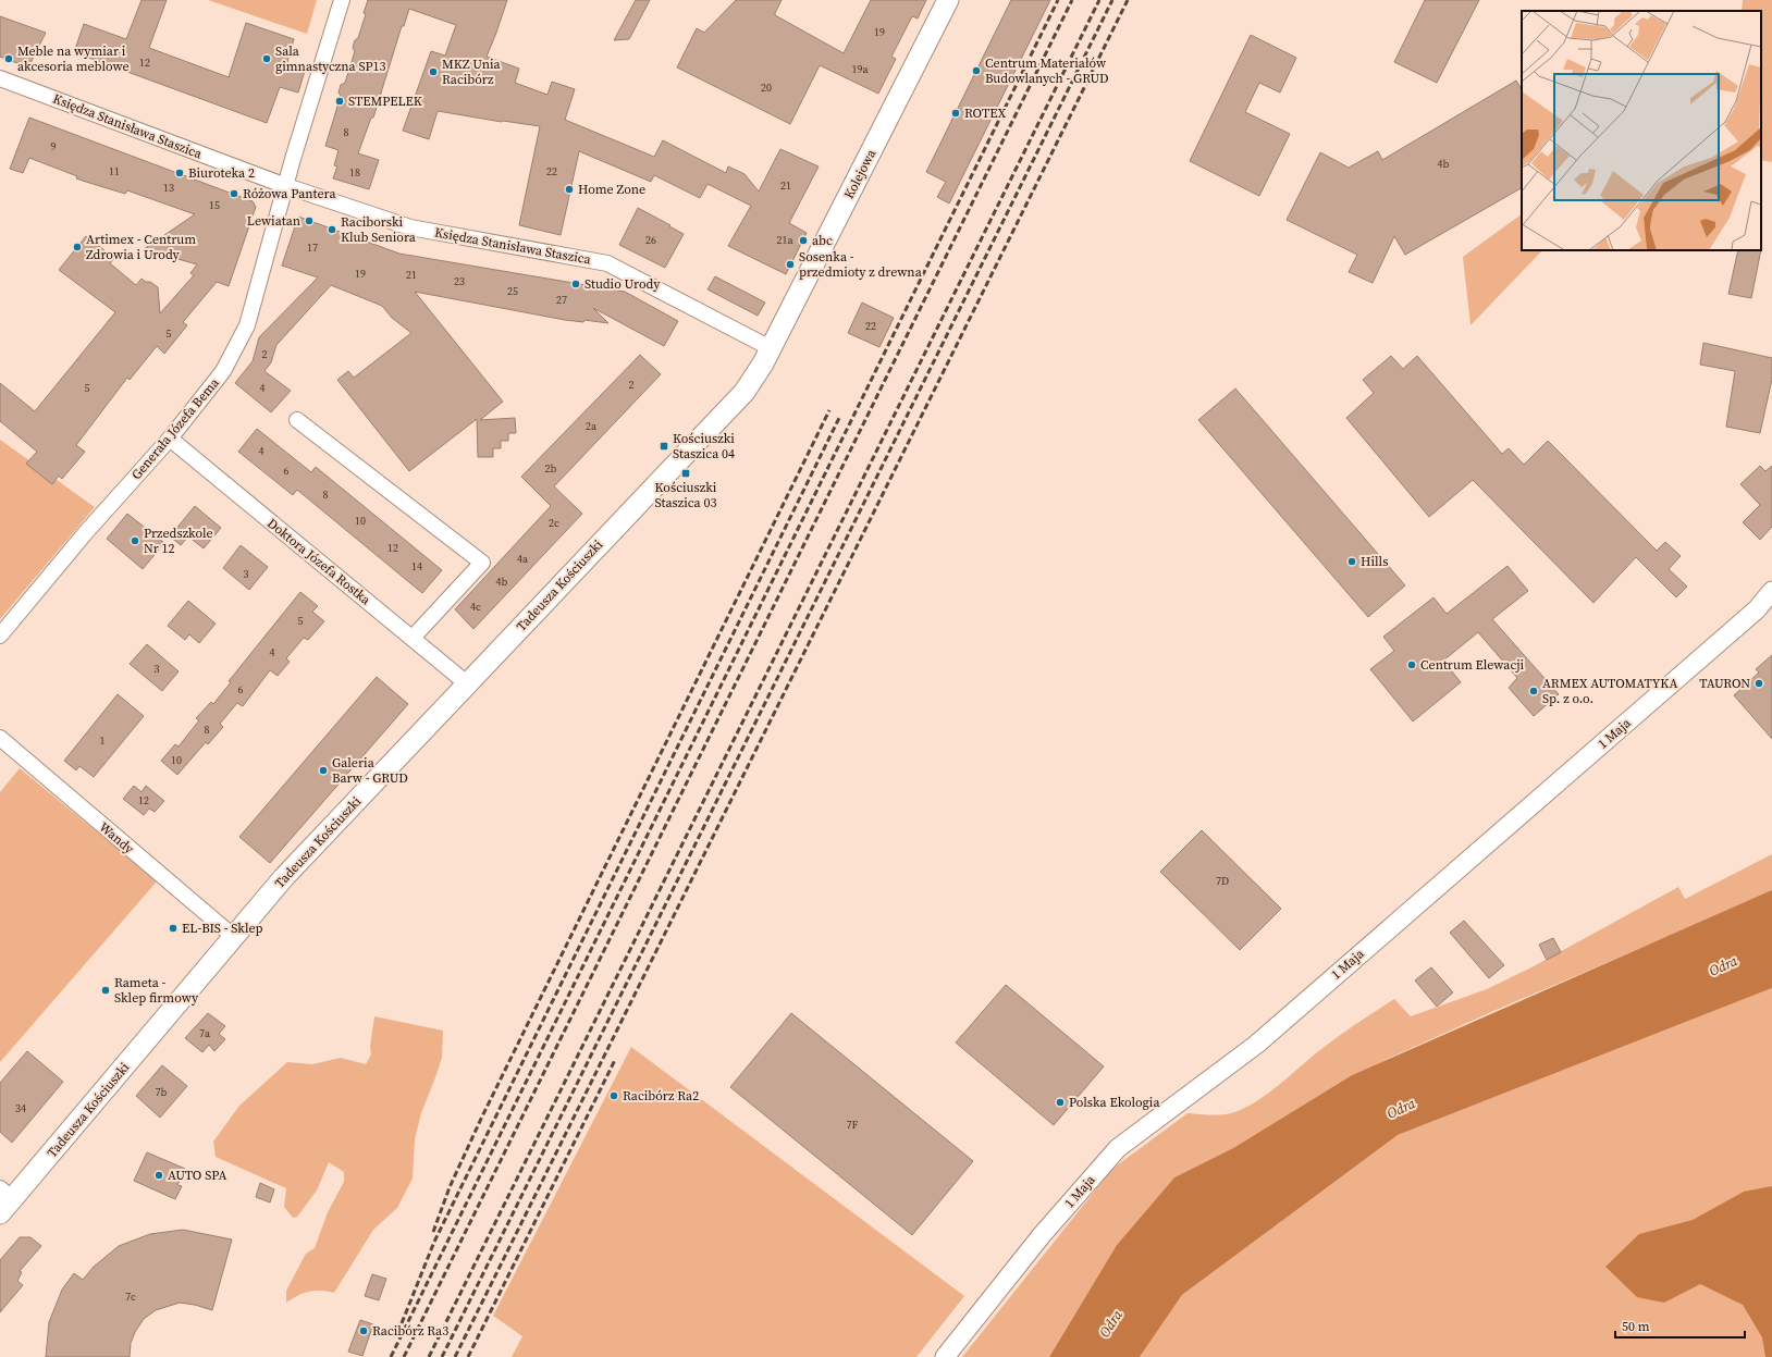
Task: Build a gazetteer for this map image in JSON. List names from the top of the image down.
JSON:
{
  "streets": {
    "main road": ["Kolejowa", "Tadeusza Kościuszki"],
    "street": [
      "Księdza Stanisława Staszica",
      "Generała Józefa Bema",
      "Doktora Józefa Rostka",
      "1 Maja",
      "Wandy"
    ]
  },
  "crossings": [
    ["Księdza Stanisława Staszica", "Kolejowa"],
    ["Księdza Stanisława Staszica", "Generała Józefa Bema"],
    ["Księdza Stanisława Staszica", "Tadeusza Kościuszki"],
    ["Kolejowa", "Tadeusza Kościuszki"],
    ["Generała Józefa Bema", "Doktora Józefa Rostka"],
    ["Doktora Józefa Rostka", "Tadeusza Kościuszki"],
    ["Tadeusza Kościuszki", "Wandy"]
  ],
  "water": ["Odra"],
  "places": {
    "other": [
      "Meble na wymiar i akcesoria meblowe",
      "Sala gimnastyczna SP13",
      "Centrum Materiałów Budowlanych - GRUD",
      "MKZ Unia Racibórz",
      "STEMPELEK",
      "ROTEX",
      "Biuroteka 2",
      "Home Zone",
      "Różowa Pantera",
      "Lewiatan",
      "Raciborski Klub Seniora",
      "abc",
      "Artimex - Centrum Zdrowia i Urody",
      "Sosenka - przedmioty z drewna",
      "Studio Urody",
      "Przedszkole Nr 12",
      "Hills",
      "Centrum Elewacji",
      "TAURON",
      "ARMEX AUTOMATYKA Sp. z o.o.",
      "Galeria Barw - GRUD",
      "EL-BIS - Sklep",
      "Rameta - Sklep firmowy",
      "Racibórz Ra2",
      "Polska Ekologia",
      "AUTO SPA",
      "Racibórz Ra3"
    ],
    "transit": ["Kościuszki Staszica 04", "Kościuszki Staszica 03"]
  },
  "house_numbers": [
    "19",
    "12",
    "19a",
    "20",
    "8",
    "9",
    "4b",
    "11",
    "22",
    "18",
    "21",
    "13",
    "15",
    "26",
    "21a",
    "17",
    "19",
    "21",
    "23",
    "25",
    "27",
    "22",
    "5",
    "2",
    "2",
    "5",
    "4",
    "2a",
    "4",
    "2b",
    "6",
    "8",
    "10",
    "2c",
    "12",
    "4a",
    "14",
    "3",
    "4b",
    "4c",
    "5",
    "4",
    "3",
    "6",
    "8",
    "1",
    "10",
    "12",
    "7D",
    "7a",
    "7b",
    "34",
    "7F",
    "7c"
  ],
  "scale_bar": "50 m"
}
